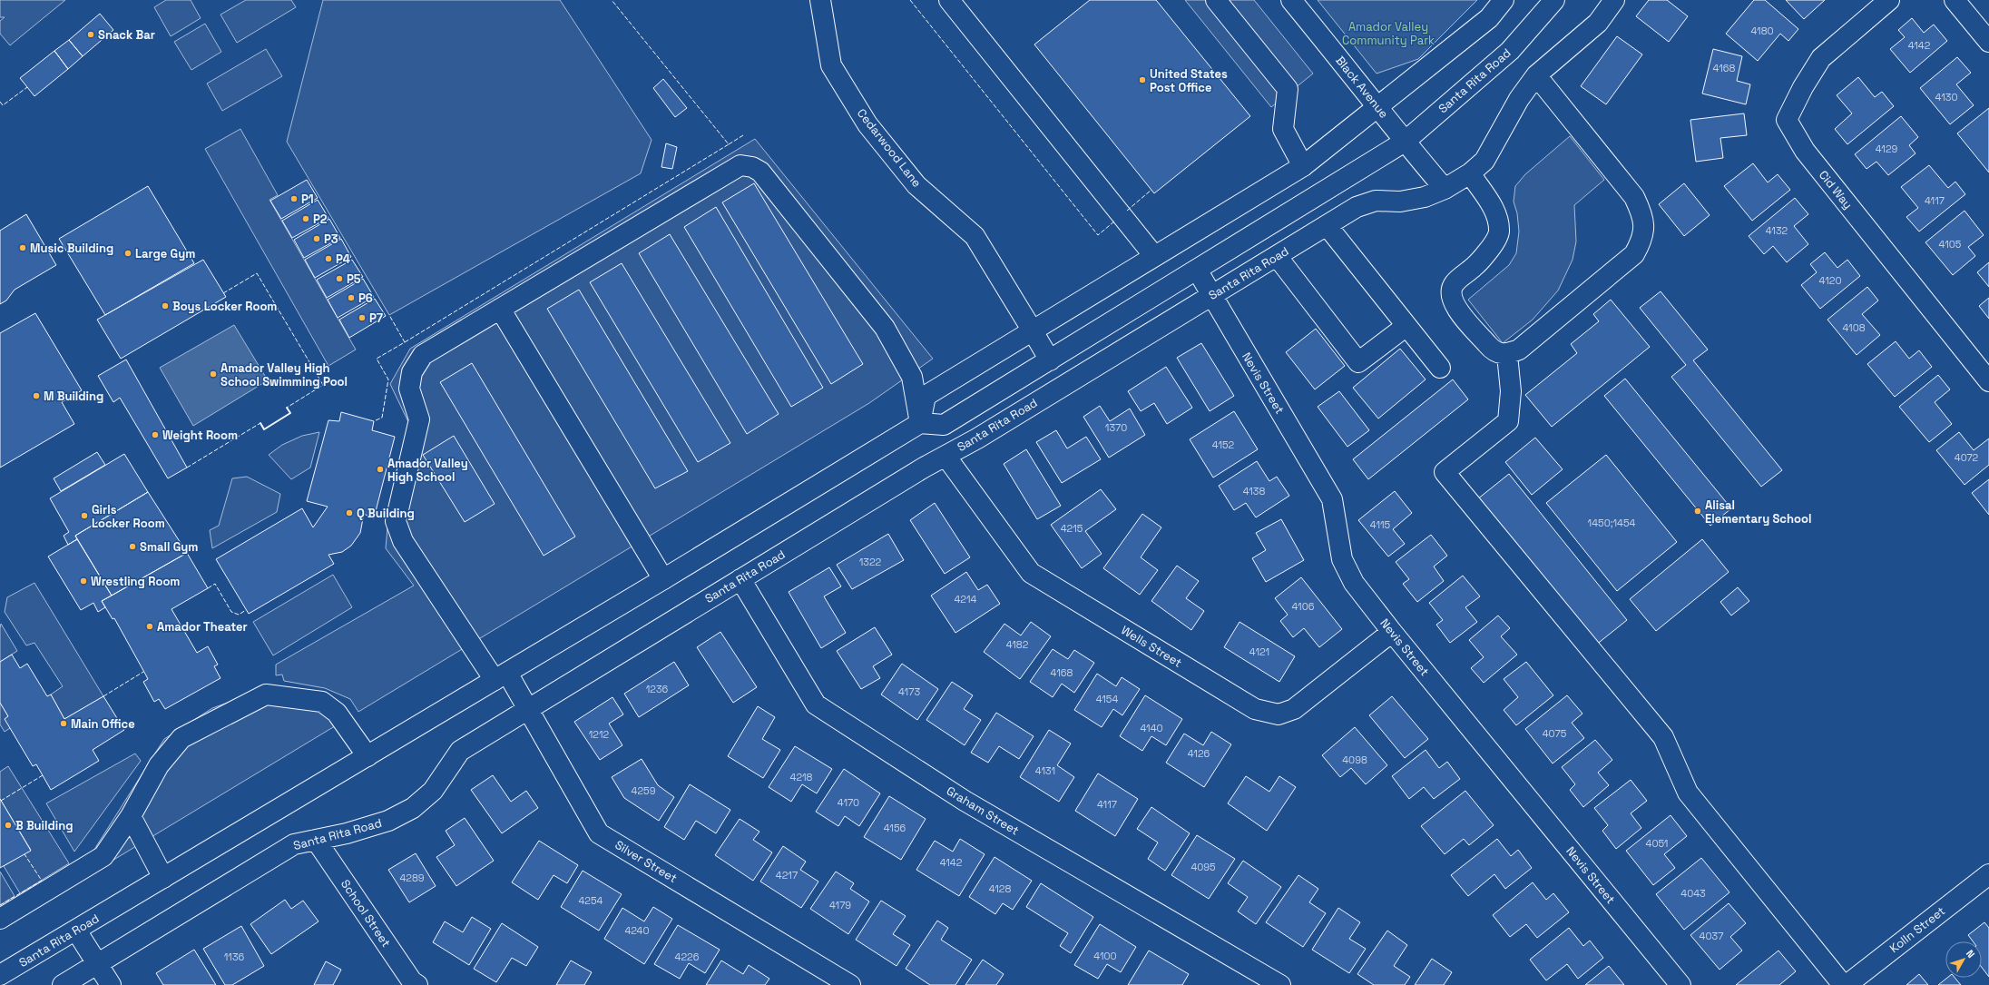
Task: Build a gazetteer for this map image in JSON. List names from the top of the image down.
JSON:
{
  "streets": {
    "street": [
      "Santa Rita Road",
      "Black Avenue",
      "Cedarwood Lane",
      "Cid Way",
      "Nevis Street",
      "Wells Street",
      "Graham Street",
      "Silver Street",
      "School Street",
      "Kolln Street"
    ]
  },
  "crossings": [
    ["Santa Rita Road", "Black Avenue"],
    ["Santa Rita Road", "Cedarwood Lane"],
    ["Santa Rita Road", "Nevis Street"],
    ["Santa Rita Road", "Wells Street"],
    ["Santa Rita Road", "Graham Street"],
    ["Santa Rita Road", "Silver Street"],
    ["Santa Rita Road", "School Street"],
    ["Nevis Street", "Wells Street"]
  ],
  "parks": ["Amador Valley Community Park"],
  "places": [
    "Snack Bar",
    "United States Post Office",
    "P1",
    "P2",
    "P3",
    "Music Building",
    "Large Gym",
    "P4",
    "P5",
    "P6",
    "Boys Locker Room",
    "P7",
    "Amador Valley High School Swimming Pool",
    "M Building",
    "Weight Room",
    "Amador Valley High School",
    "Alisal Elementary School",
    "Q Building",
    "Girls Locker Room",
    "Small Gym",
    "Wrestling Room",
    "Amador Theater",
    "Main Office",
    "B Building"
  ],
  "house_numbers": [
    "4180",
    "4142",
    "4168",
    "4130",
    "4129",
    "4117",
    "4132",
    "4105",
    "4120",
    "4108",
    "1370",
    "4152",
    "4072",
    "4138",
    "1450;1454",
    "4115",
    "4215",
    "1322",
    "4214",
    "4106",
    "4182",
    "4121",
    "4168",
    "1236",
    "4173",
    "4154",
    "4140",
    "4075",
    "1212",
    "4126",
    "4098",
    "4131",
    "4218",
    "4259",
    "4170",
    "4117",
    "4156",
    "4051",
    "4142",
    "4095",
    "4217",
    "4289",
    "4128",
    "4043",
    "4254",
    "4179",
    "4240",
    "4037",
    "4100",
    "1136",
    "4226"
  ],
  "north": "top right"
}
